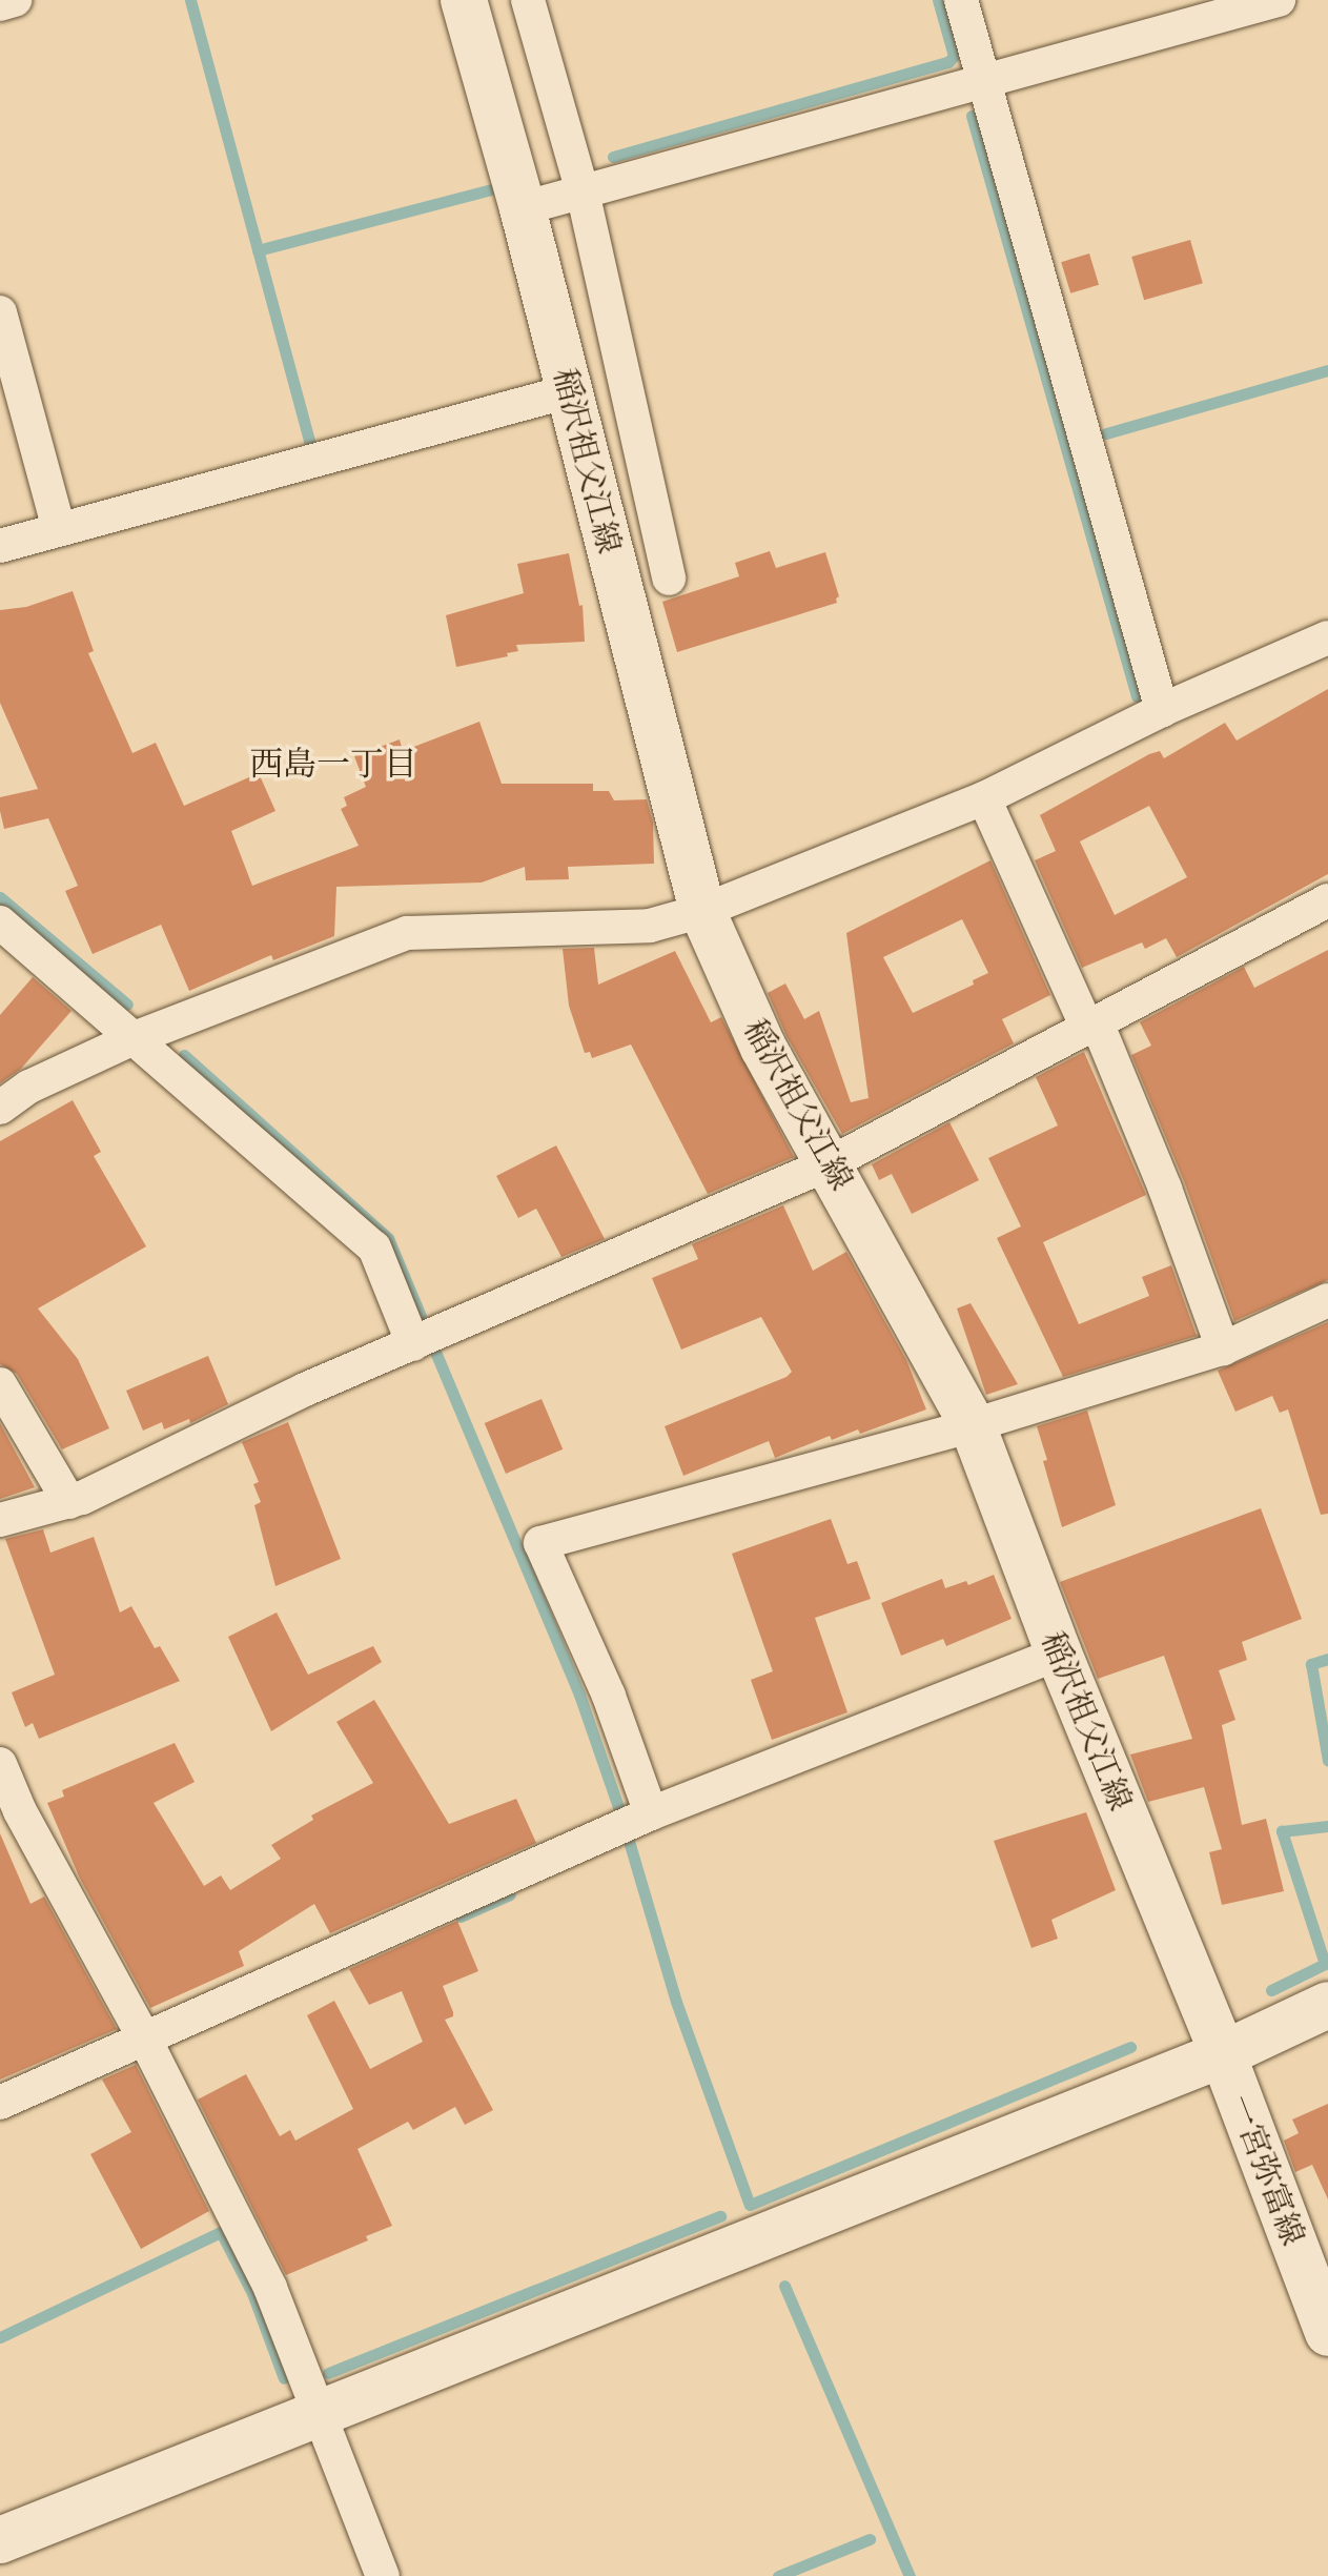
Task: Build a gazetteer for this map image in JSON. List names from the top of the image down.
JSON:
{
  "streets": {
    "main road": ["稲沢祖父江線", "一宮弥富線"]
  },
  "crossings": [
    ["稲沢祖父江線", "一宮弥富線"]
  ],
  "districts": ["西島一丁目"]
}
